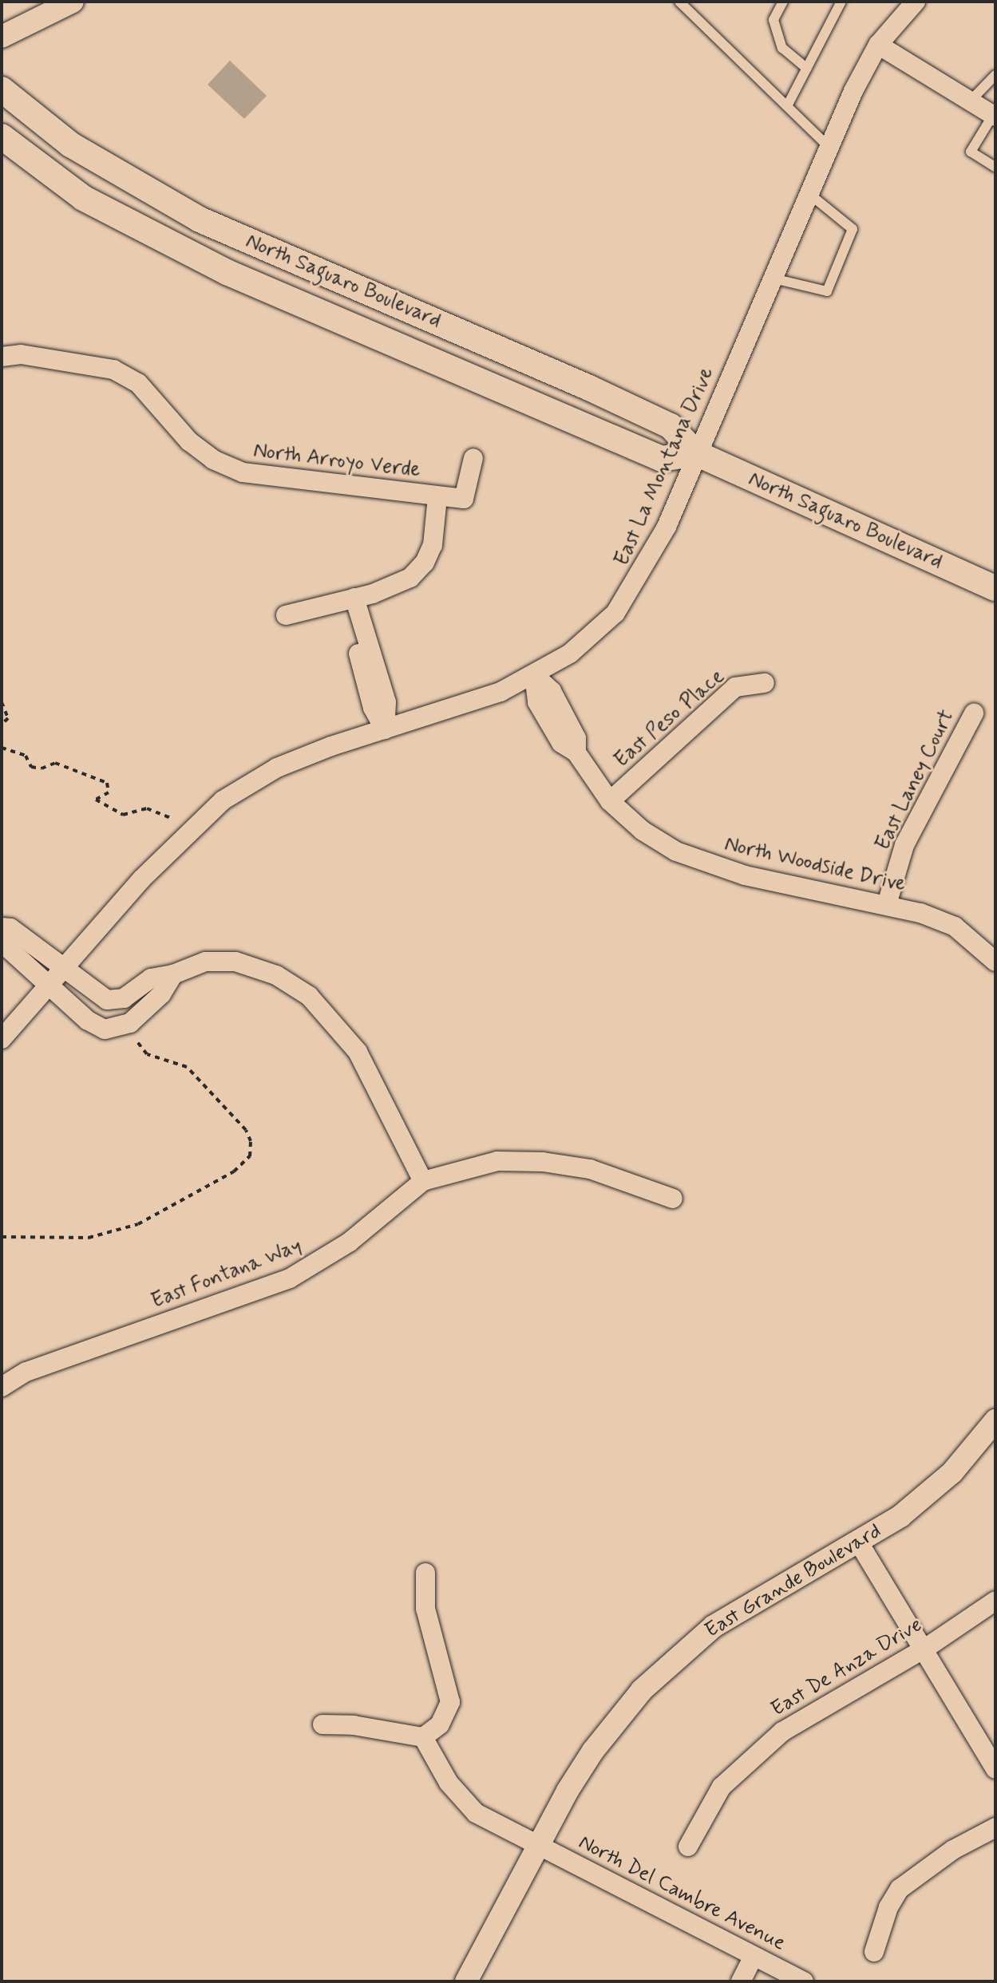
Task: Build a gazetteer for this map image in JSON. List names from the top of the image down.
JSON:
{
  "streets": {
    "main road": ["North Saguaro Boulevard"],
    "street": [
      "North Arroyo Verde",
      "East La Montana Drive",
      "East Peso Place",
      "East Laney Court",
      "North Woodside Drive",
      "East Fontana Way",
      "East Grande Boulevard",
      "East De Anza Drive",
      "North Del Cambre Avenue"
    ]
  },
  "crossings": [
    ["North Saguaro Boulevard", "East La Montana Drive"],
    ["East La Montana Drive", "North Woodside Drive"],
    ["East Peso Place", "North Woodside Drive"],
    ["East Laney Court", "North Woodside Drive"],
    ["East Grande Boulevard", "North Del Cambre Avenue"]
  ]
}
